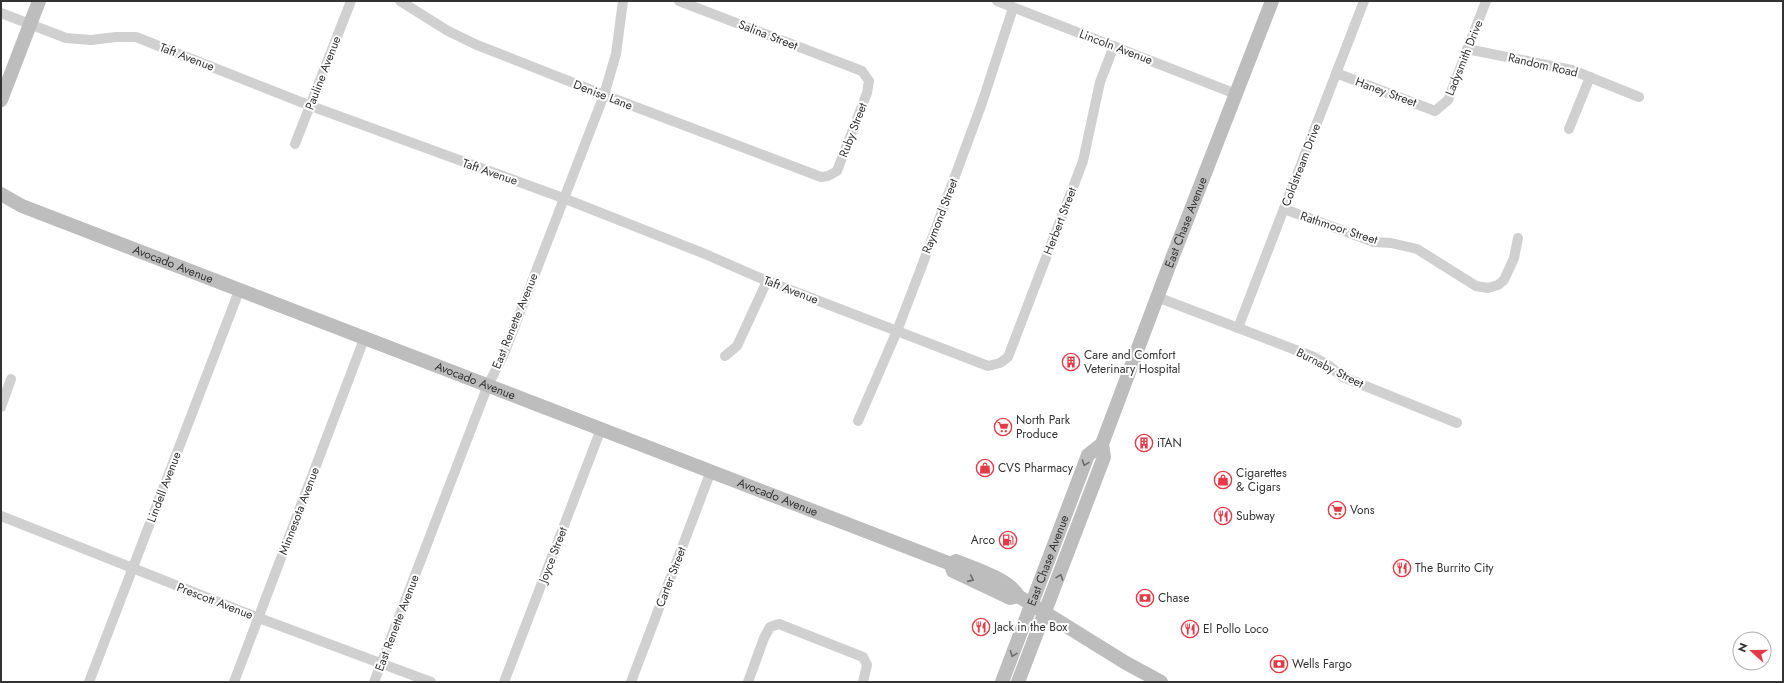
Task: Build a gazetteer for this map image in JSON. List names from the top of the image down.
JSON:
{
  "streets": {
    "main road": ["East Chase Avenue", "Avocado Avenue"],
    "street": [
      "Salina Street",
      "Lincoln Avenue",
      "Taft Avenue",
      "Ladysmith Drive",
      "Random Road",
      "Pauline Avenue",
      "Haney Street",
      "Denise Lane",
      "Ruby Street",
      "Coldstream Drive",
      "Raymond Street",
      "Herbert Street",
      "Rathmoor Street",
      "East Renette Avenue",
      "Burnaby Street",
      "Lindell Avenue",
      "Minnesota Avenue",
      "Joyce Street",
      "Carter Street",
      "Prescott Avenue"
    ]
  },
  "crossings": [
    ["Salina Street", "Ruby Street"],
    ["Lincoln Avenue", "Raymond Street"],
    ["Lincoln Avenue", "Herbert Street"],
    ["Lincoln Avenue", "East Chase Avenue"],
    ["Taft Avenue", "Pauline Avenue"],
    ["Taft Avenue", "Raymond Street"],
    ["Taft Avenue", "Herbert Street"],
    ["Taft Avenue", "East Renette Avenue"],
    ["Ladysmith Drive", "Random Road"],
    ["Ladysmith Drive", "Haney Street"],
    ["Haney Street", "Coldstream Drive"],
    ["Denise Lane", "Ruby Street"],
    ["Denise Lane", "East Renette Avenue"],
    ["Coldstream Drive", "Rathmoor Street"],
    ["Coldstream Drive", "Burnaby Street"],
    ["East Chase Avenue", "Avocado Avenue"],
    ["East Chase Avenue", "Burnaby Street"],
    ["Avocado Avenue", "East Renette Avenue"],
    ["Avocado Avenue", "Lindell Avenue"],
    ["Avocado Avenue", "Minnesota Avenue"],
    ["Avocado Avenue", "Joyce Street"],
    ["Avocado Avenue", "Carter Street"],
    ["East Renette Avenue", "Prescott Avenue"],
    ["Lindell Avenue", "Prescott Avenue"],
    ["Minnesota Avenue", "Prescott Avenue"]
  ],
  "places": {
    "building": ["Care and Comfort Veterinary Hospital", "iTAN"],
    "supermarket": ["North Park Produce", "Vons"],
    "shop": ["CVS Pharmacy", "Cigarettes & Cigars"],
    "restaurant": [
      "Subway",
      "The Burrito City",
      "Jack in the Box",
      "El Pollo Loco"
    ],
    "fuel station": ["Arco"],
    "bank": ["Chase", "Wells Fargo"]
  },
  "north": "left"
}
